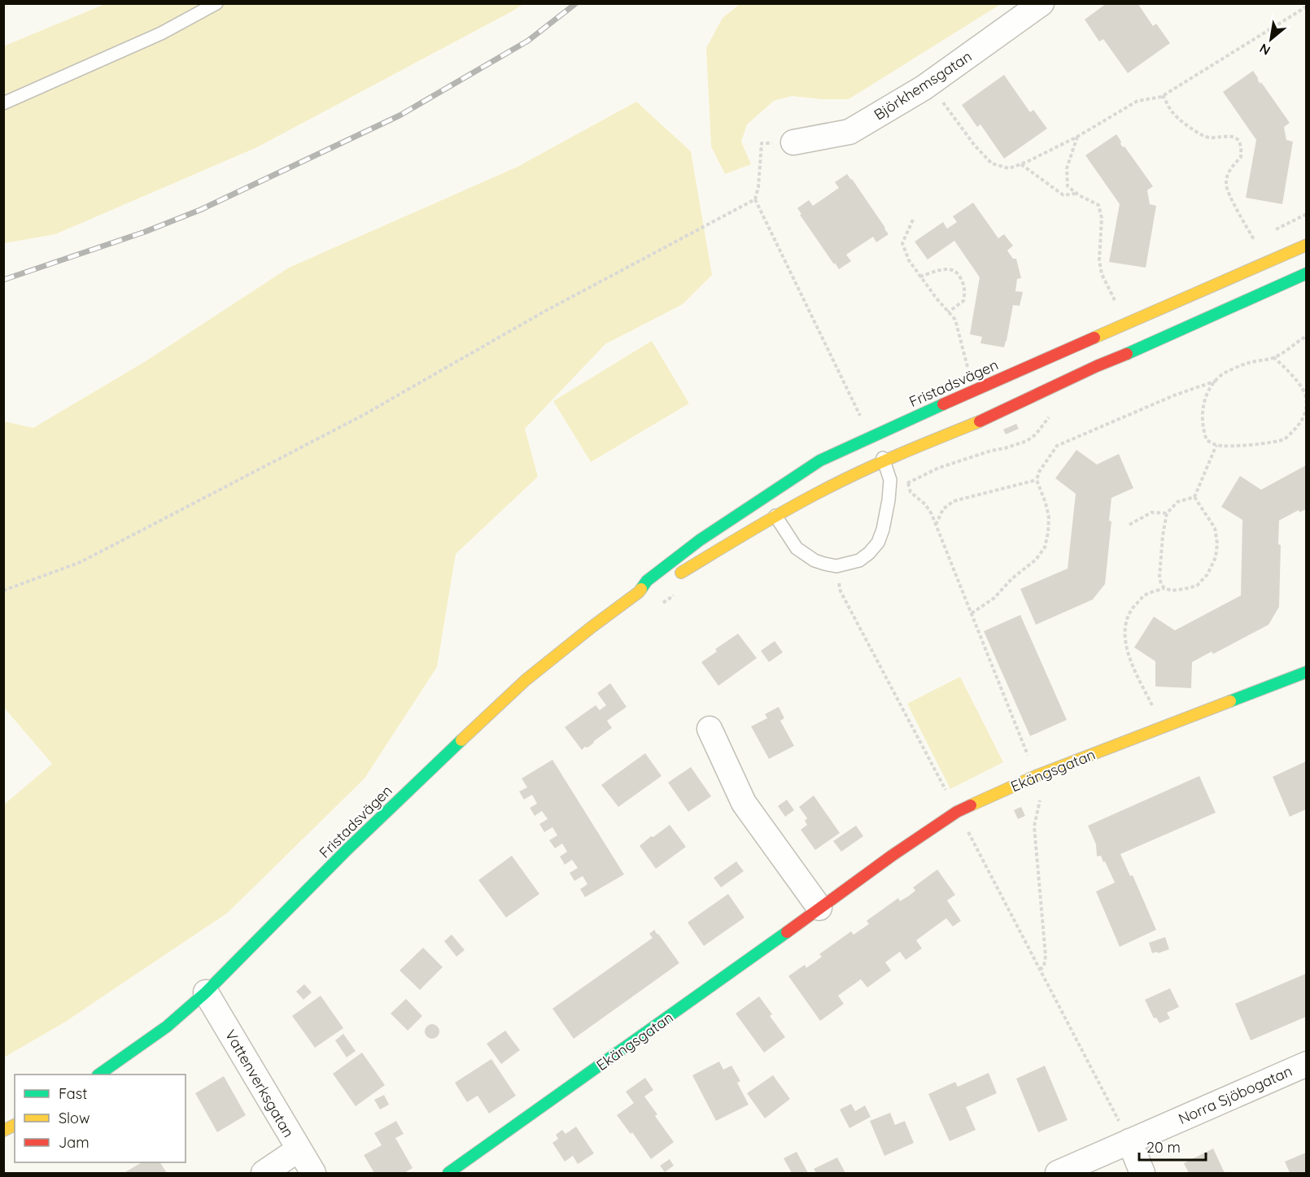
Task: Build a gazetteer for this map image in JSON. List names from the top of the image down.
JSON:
{
  "streets": {
    "street": [
      "Björkhemsgatan",
      "Fristadsvägen",
      "Ekängsgatan",
      "Vattenverksgatan",
      "Norra Sjöbogatan"
    ]
  },
  "crossings": [
    ["Fristadsvägen", "Vattenverksgatan"]
  ],
  "legend": ["Fast", "Slow", "Jam"],
  "scale_bar": "20 m",
  "north": "bottom left"
}
